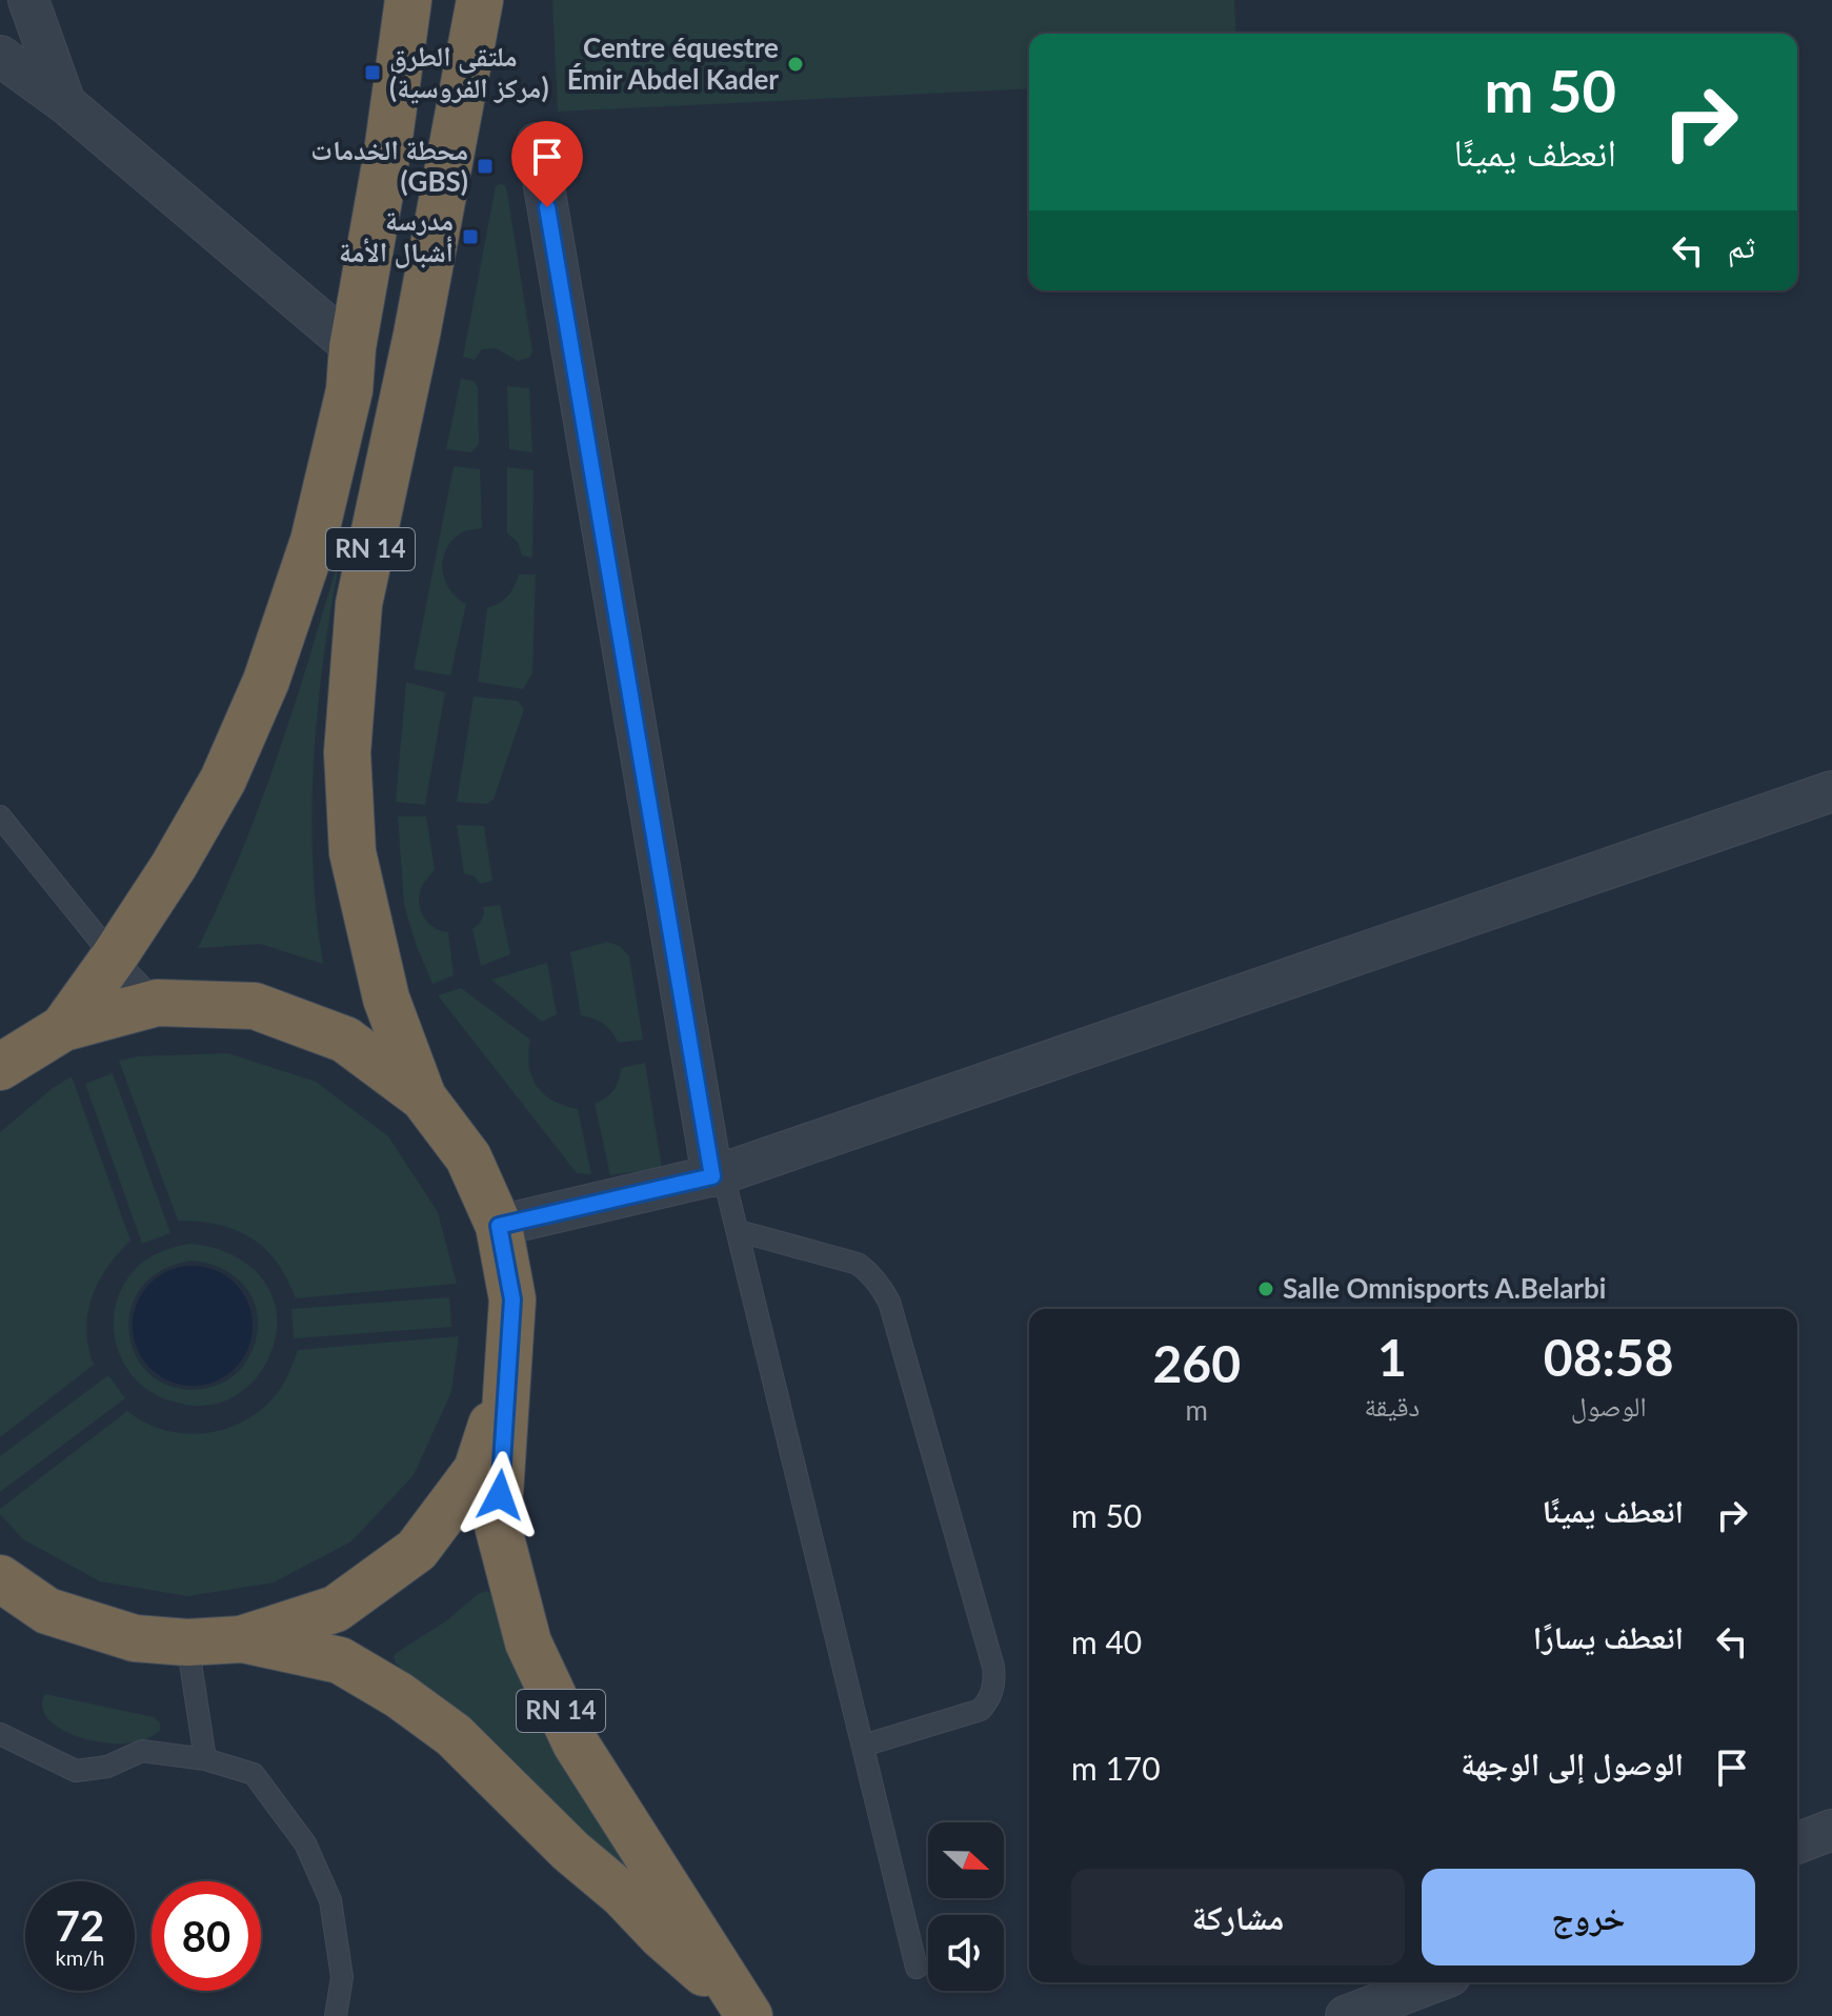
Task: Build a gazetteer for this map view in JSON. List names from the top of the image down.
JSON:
{
  "streets": {
    "highway": ["RN 14"]
  },
  "places": {
    "other": ["Centre équestre Émir Abdel Kader", "Salle Omnisports A.Belarbi"],
    "transit": ["ملتقى الطرق (مركز الفروسية)", "محطة الخدمات (GBS)", "مدرسة أشبال الأمة"]
  },
  "north": "right",
  "page": {
    "turn": ["50 m", "انعطف يمينًا"],
    "then": "ثم",
    "eta": [
      "08:58",
      "الوصول",
      "1",
      "دقيقة",
      "260",
      "m"
    ],
    "list": [
      {
        "name": "انعطف يمينًا",
        "value": "50 m"
      },
      {
        "name": "انعطف يسارًا",
        "value": "40 m"
      },
      {
        "name": "الوصول إلى الوجهة",
        "value": "170 m"
      }
    ],
    "buttons": ["خروج", "مشاركة"],
    "speed": "72 km/h",
    "limit": "80"
  }
}
